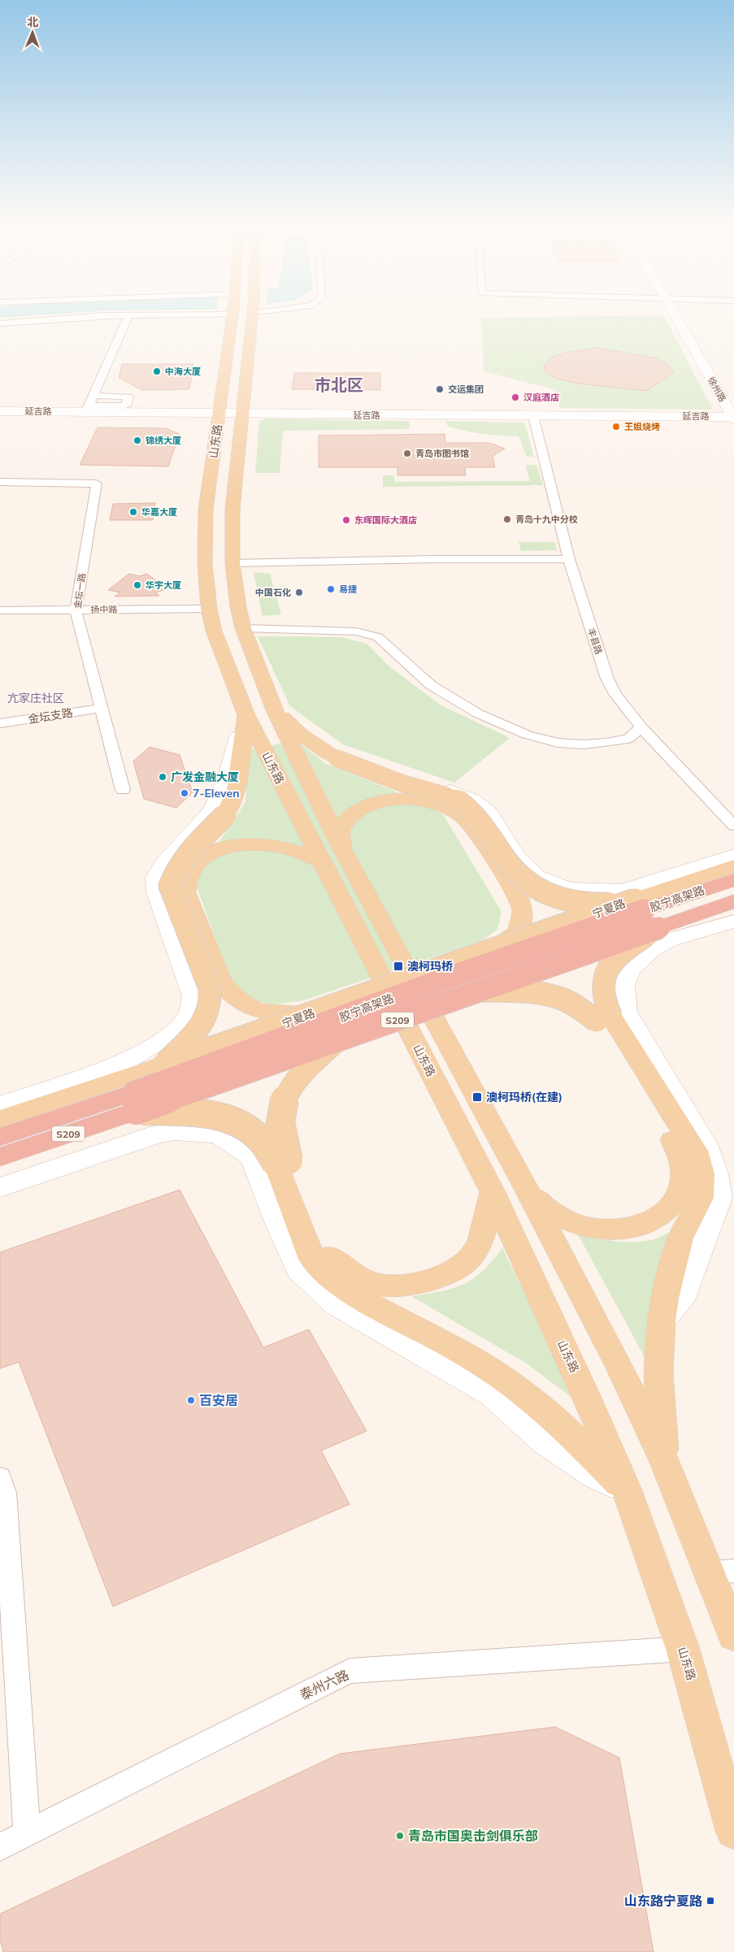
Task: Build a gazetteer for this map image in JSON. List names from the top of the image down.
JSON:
{
  "streets": {
    "highway": ["胶宁高架路", "S209"],
    "main road": ["山东路", "宁夏路"],
    "street": [
      "徐州路",
      "延吉路",
      "金坛一路",
      "扬中路",
      "丰县路",
      "金坛支路",
      "泰州六路"
    ]
  },
  "crossings": [
    ["徐州路", "延吉路"],
    ["延吉路", "山东路"],
    ["延吉路", "丰县路"],
    ["山东路", "扬中路"],
    ["山东路", "泰州六路"],
    ["金坛一路", "扬中路"],
    ["金坛一路", "金坛支路"],
    ["胶宁高架路", "宁夏路"]
  ],
  "districts": ["市北区", "亢家庄社区"],
  "places": {
    "other": [
      "中海大厦",
      "交运集团",
      "汉庭酒店",
      "王姐烧烤",
      "锦绣大厦",
      "青岛市图书馆",
      "华嘉大厦",
      "青岛十九中分校",
      "东晖国际大酒店",
      "华宇大厦",
      "易捷",
      "中国石化",
      "广发金融大厦",
      "7-Eleven",
      "百安居",
      "青岛市国奥击剑俱乐部"
    ],
    "transit": ["澳柯玛桥", "澳柯玛桥(在建)", "山东路宁夏路"]
  },
  "north": "top"
}
